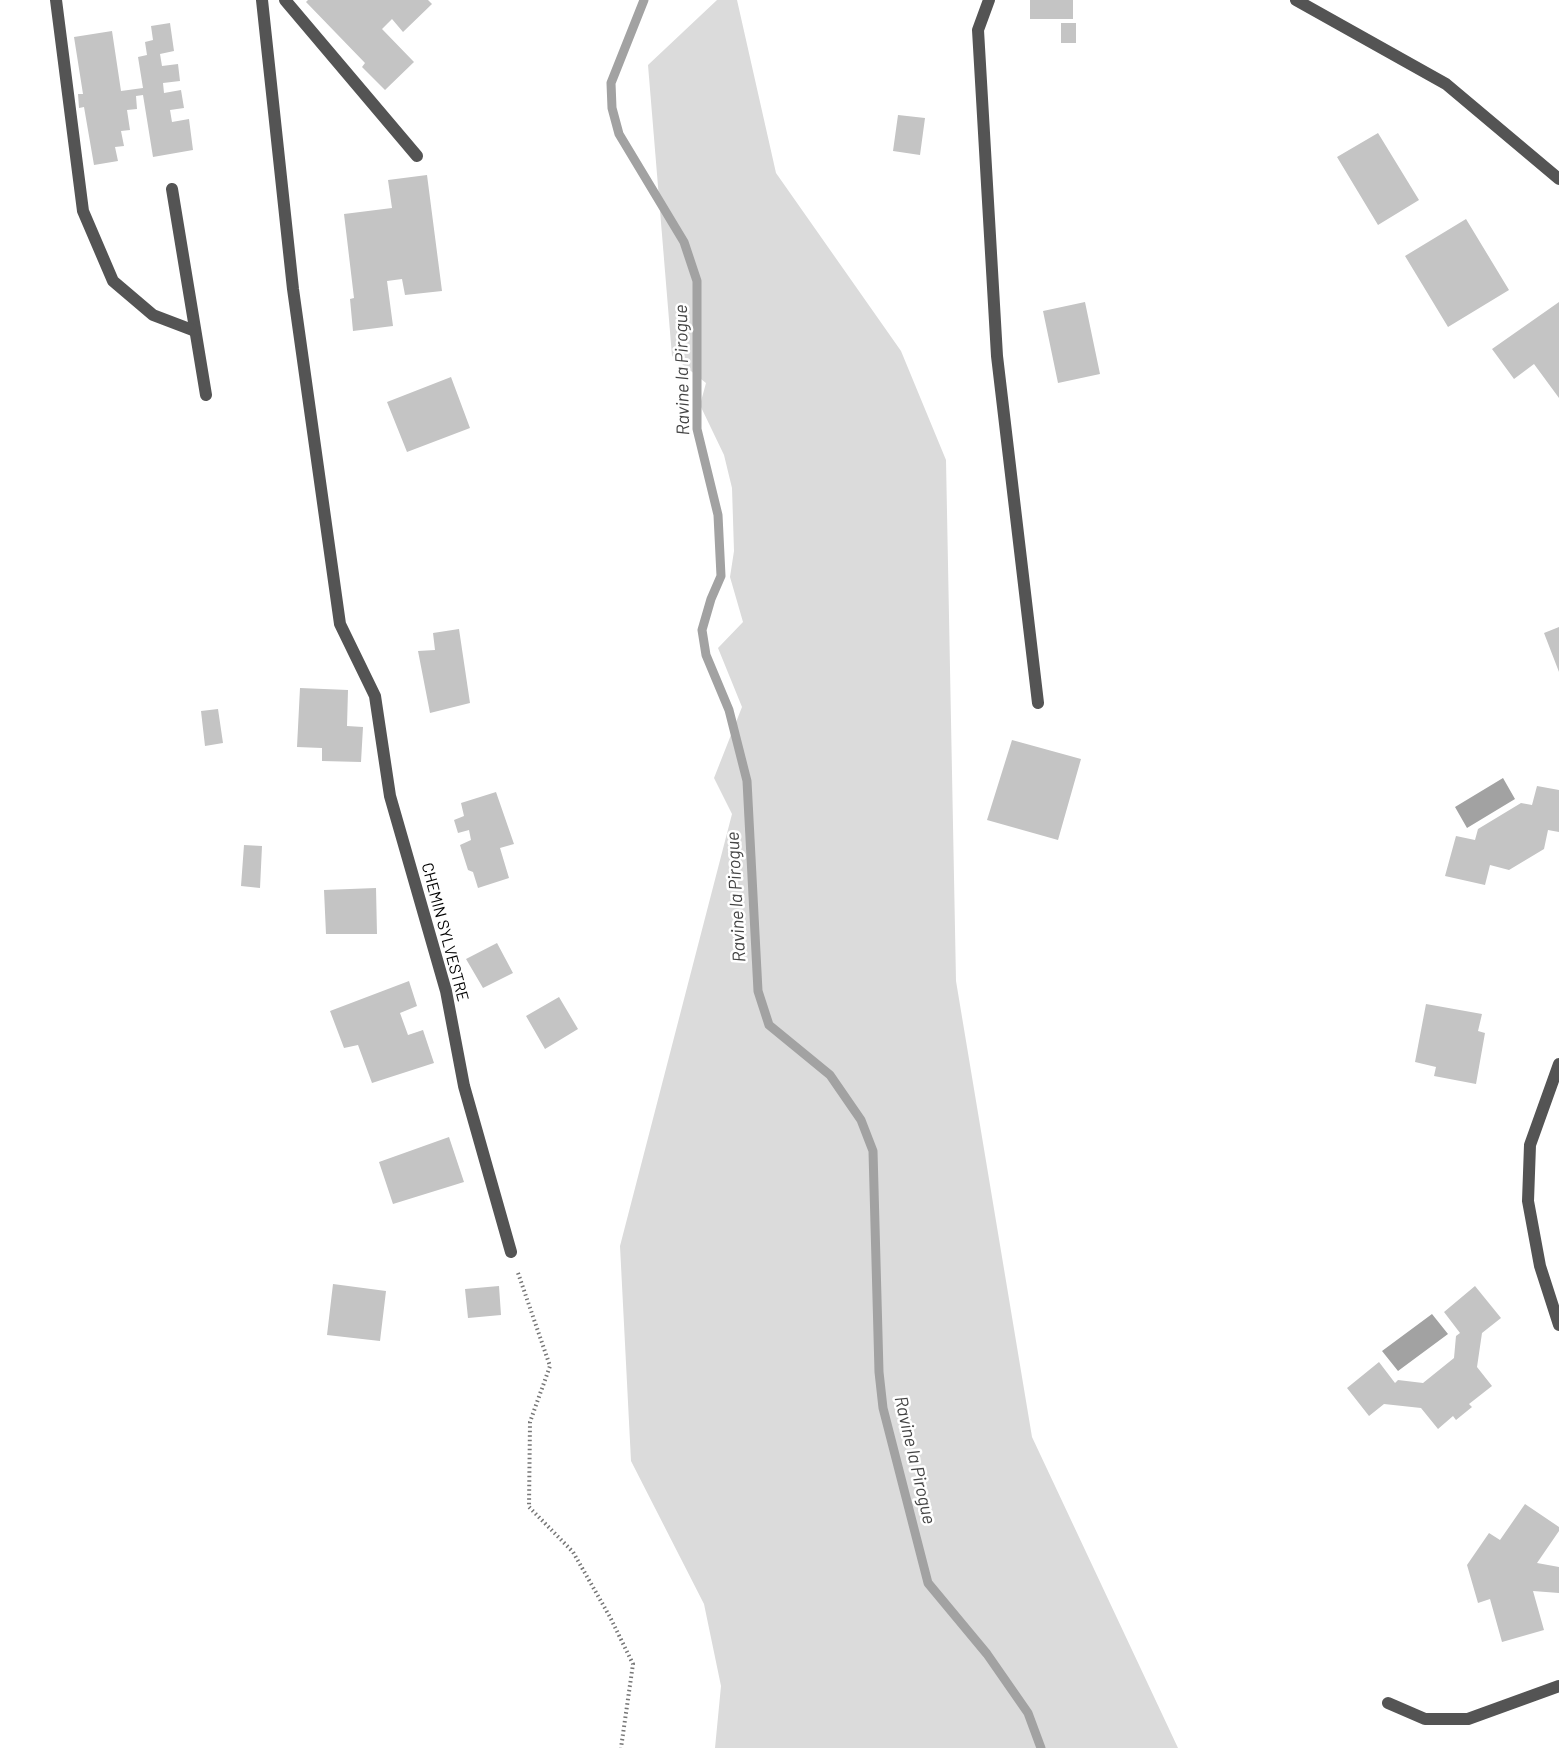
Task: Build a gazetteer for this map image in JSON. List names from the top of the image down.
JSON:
{
  "streets": {
    "street": ["CHEMIN SYLVESTRE"]
  },
  "water": ["Ravine la Pirogue"]
}
